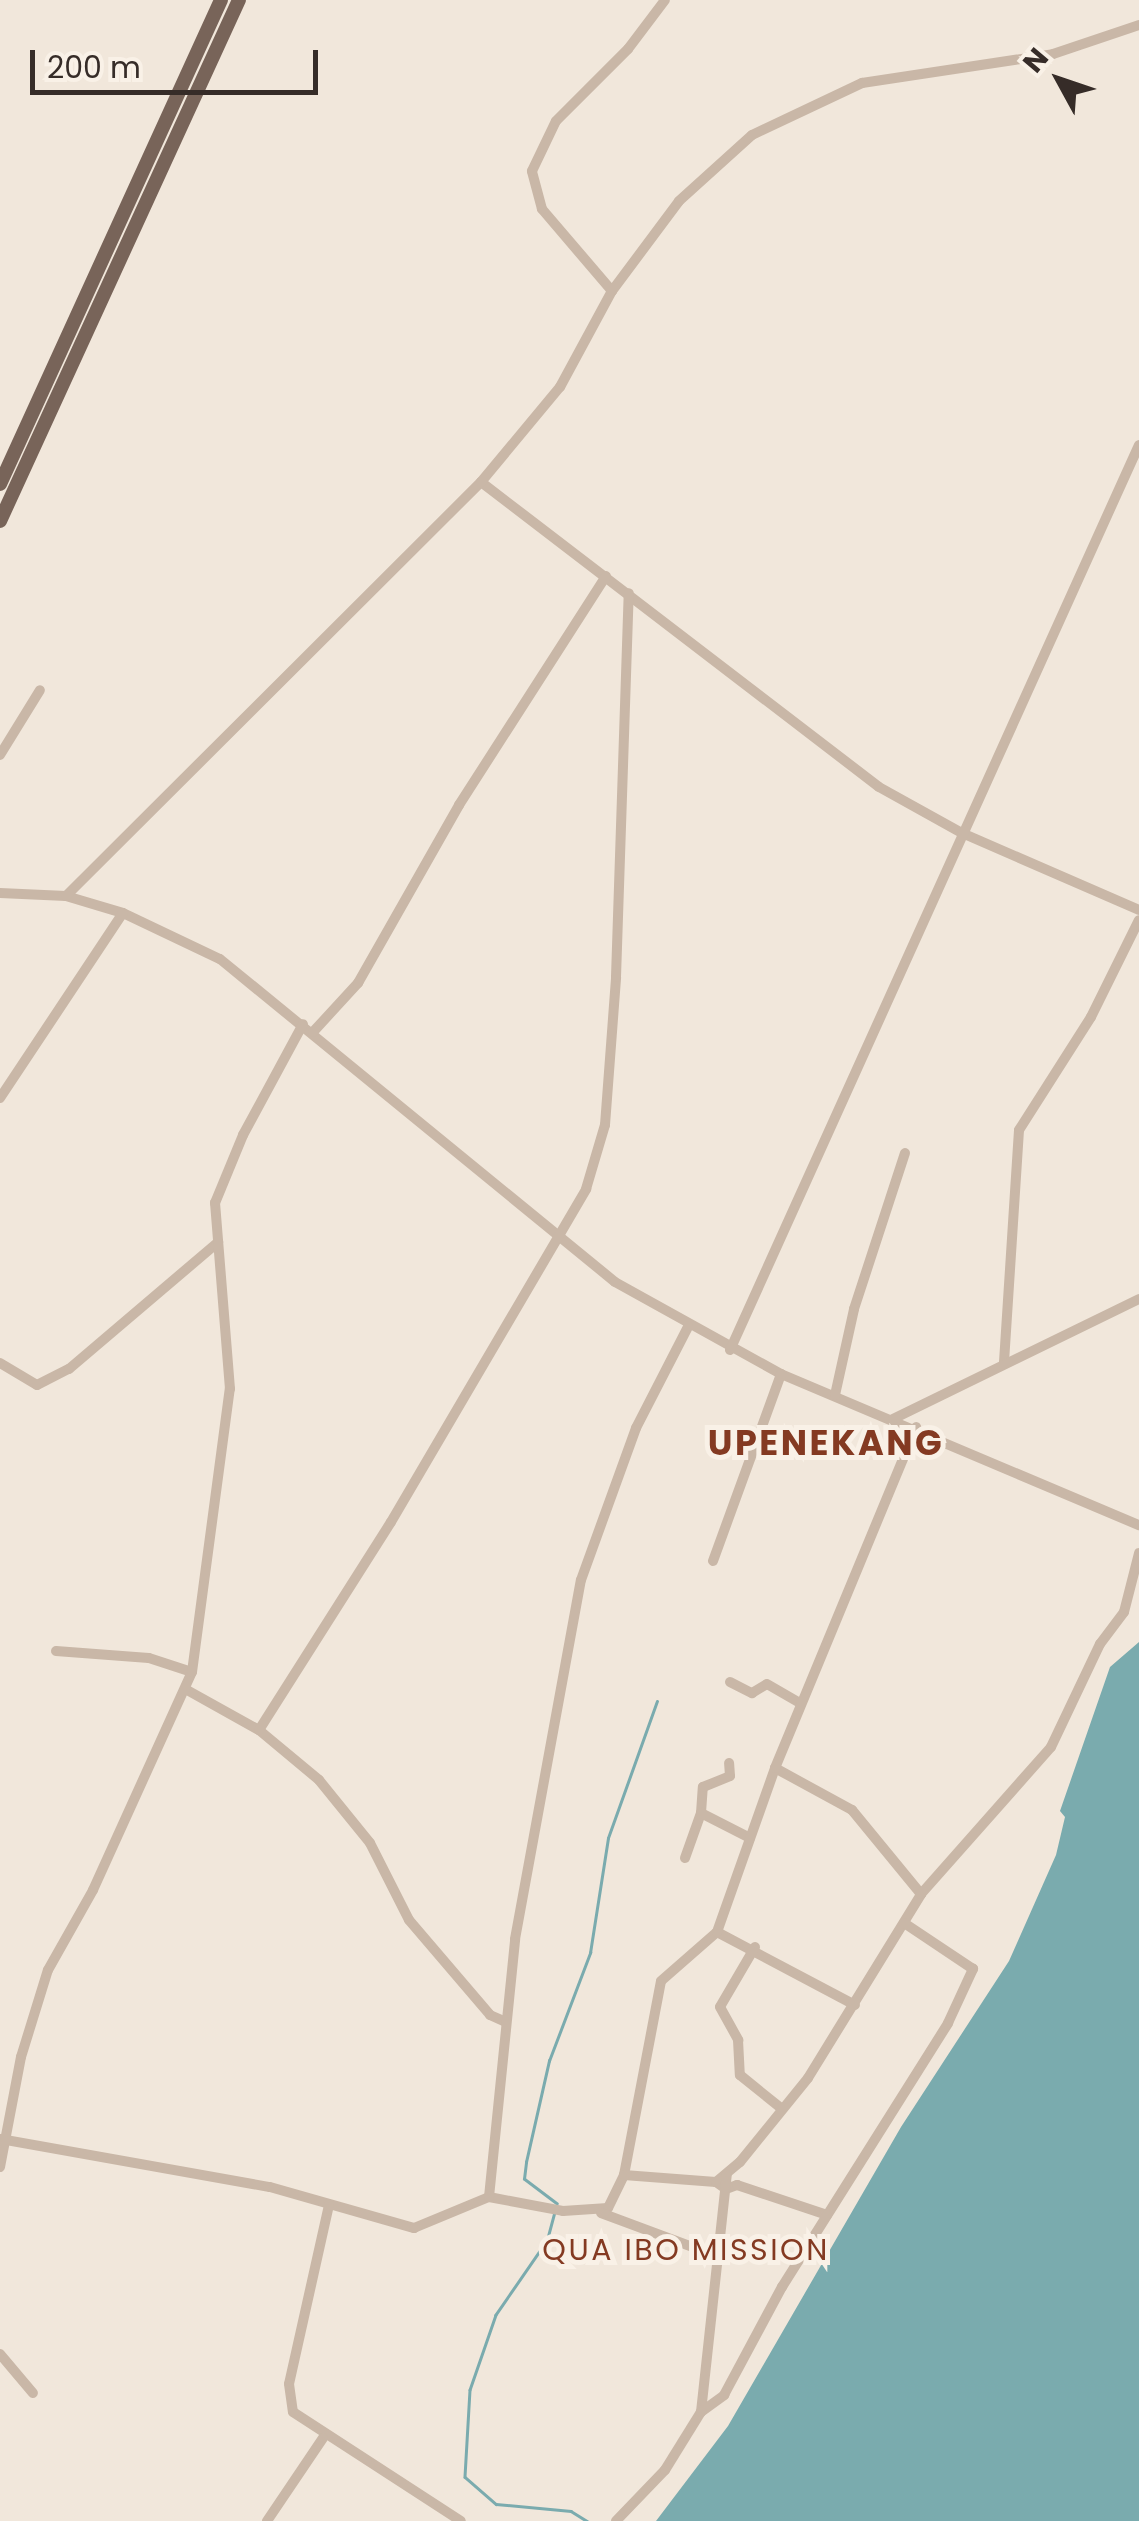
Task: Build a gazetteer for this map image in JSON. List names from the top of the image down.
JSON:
{
  "districts": ["UPENEKANG", "QUA IBO MISSION"],
  "scale_bar": "200 m",
  "north": "top left"
}
